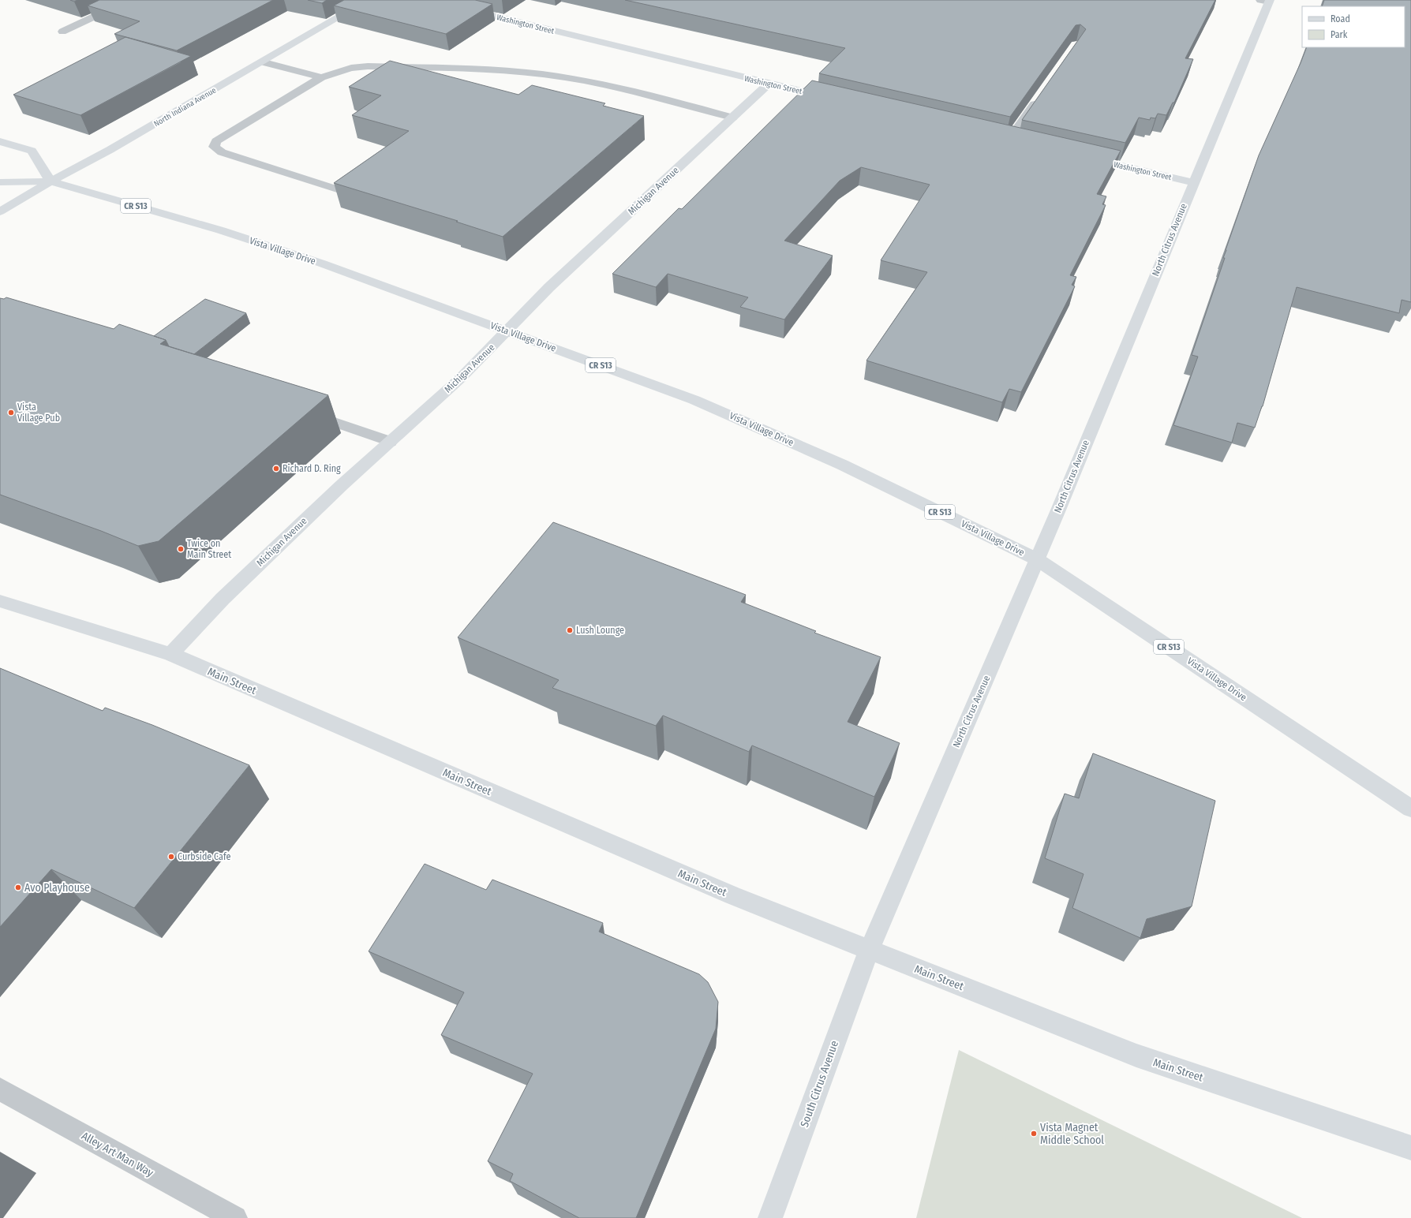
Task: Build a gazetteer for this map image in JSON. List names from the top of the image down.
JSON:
{
  "streets": {
    "street": [
      "Washington Street",
      "North Indiana Avenue",
      "Michigan Avenue",
      "CR S13",
      "North Citrus Avenue",
      "Vista Village Drive",
      "Main Street",
      "South Citrus Avenue"
    ],
    "lane": ["Alley Art Man Way"]
  },
  "crossings": [
    ["Washington Street", "Michigan Avenue"],
    ["Washington Street", "North Citrus Avenue"],
    ["North Indiana Avenue", "Vista Village Drive"],
    ["Michigan Avenue", "Vista Village Drive"],
    ["Michigan Avenue", "Main Street"],
    ["North Citrus Avenue", "Vista Village Drive"],
    ["North Citrus Avenue", "Main Street"],
    ["North Citrus Avenue", "South Citrus Avenue"],
    ["Main Street", "South Citrus Avenue"]
  ],
  "places": [
    "Vista Village Pub",
    "Richard D. Ring",
    "Twice on Main Street",
    "Lush Lounge",
    "Curbside Cafe",
    "Avo Playhouse",
    "Vista Magnet Middle School"
  ],
  "legend": ["Road", "Park"]
}
